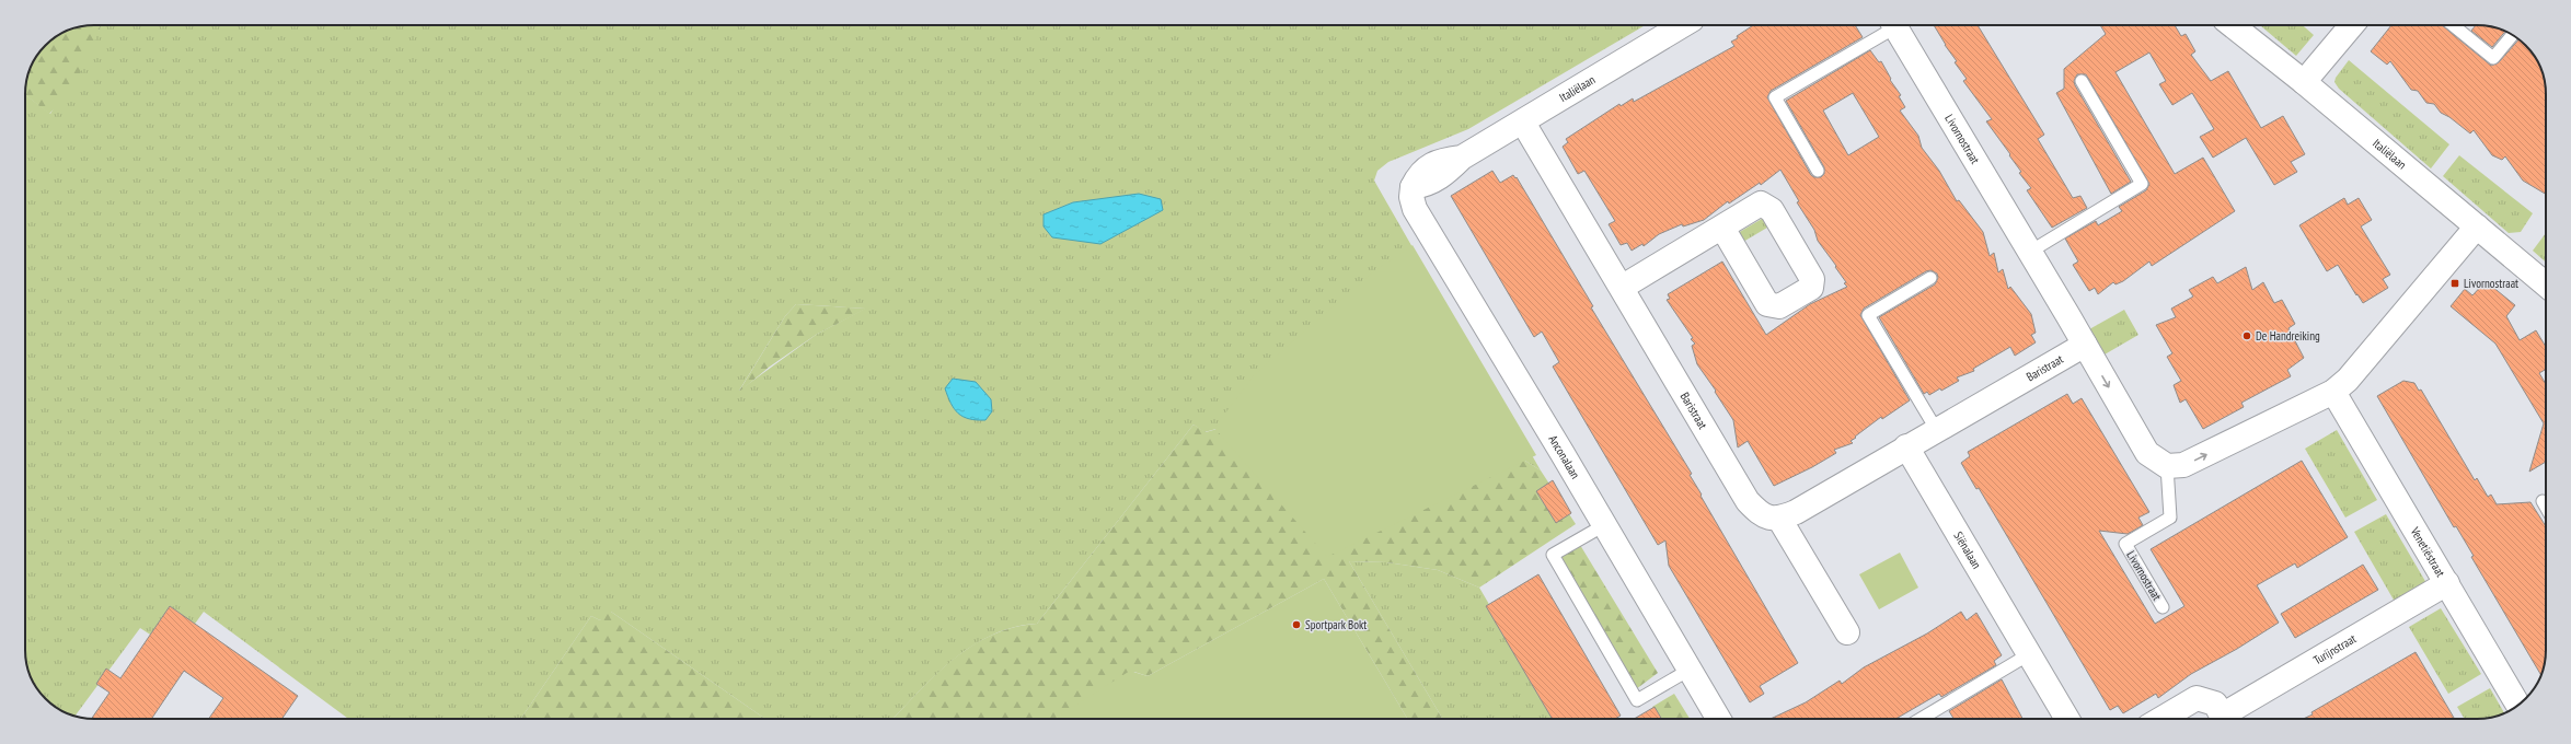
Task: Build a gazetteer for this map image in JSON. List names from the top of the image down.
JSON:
{
  "streets": {
    "street": [
      "Italiëlaan",
      "Livornostraat",
      "Baristraat",
      "Anconalaan",
      "Siënalaan",
      "Venetiëstraat",
      "Turijnstraat"
    ]
  },
  "crossings": [
    ["Italiëlaan", "Baristraat"],
    ["Italiëlaan", "Anconalaan"],
    ["Livornostraat", "Baristraat"],
    ["Baristraat", "Siënalaan"],
    ["Venetiëstraat", "Turijnstraat"]
  ],
  "places": {
    "transit": ["Livornostraat"],
    "other": ["De Handreiking", "Sportpark Bokt"]
  }
}
